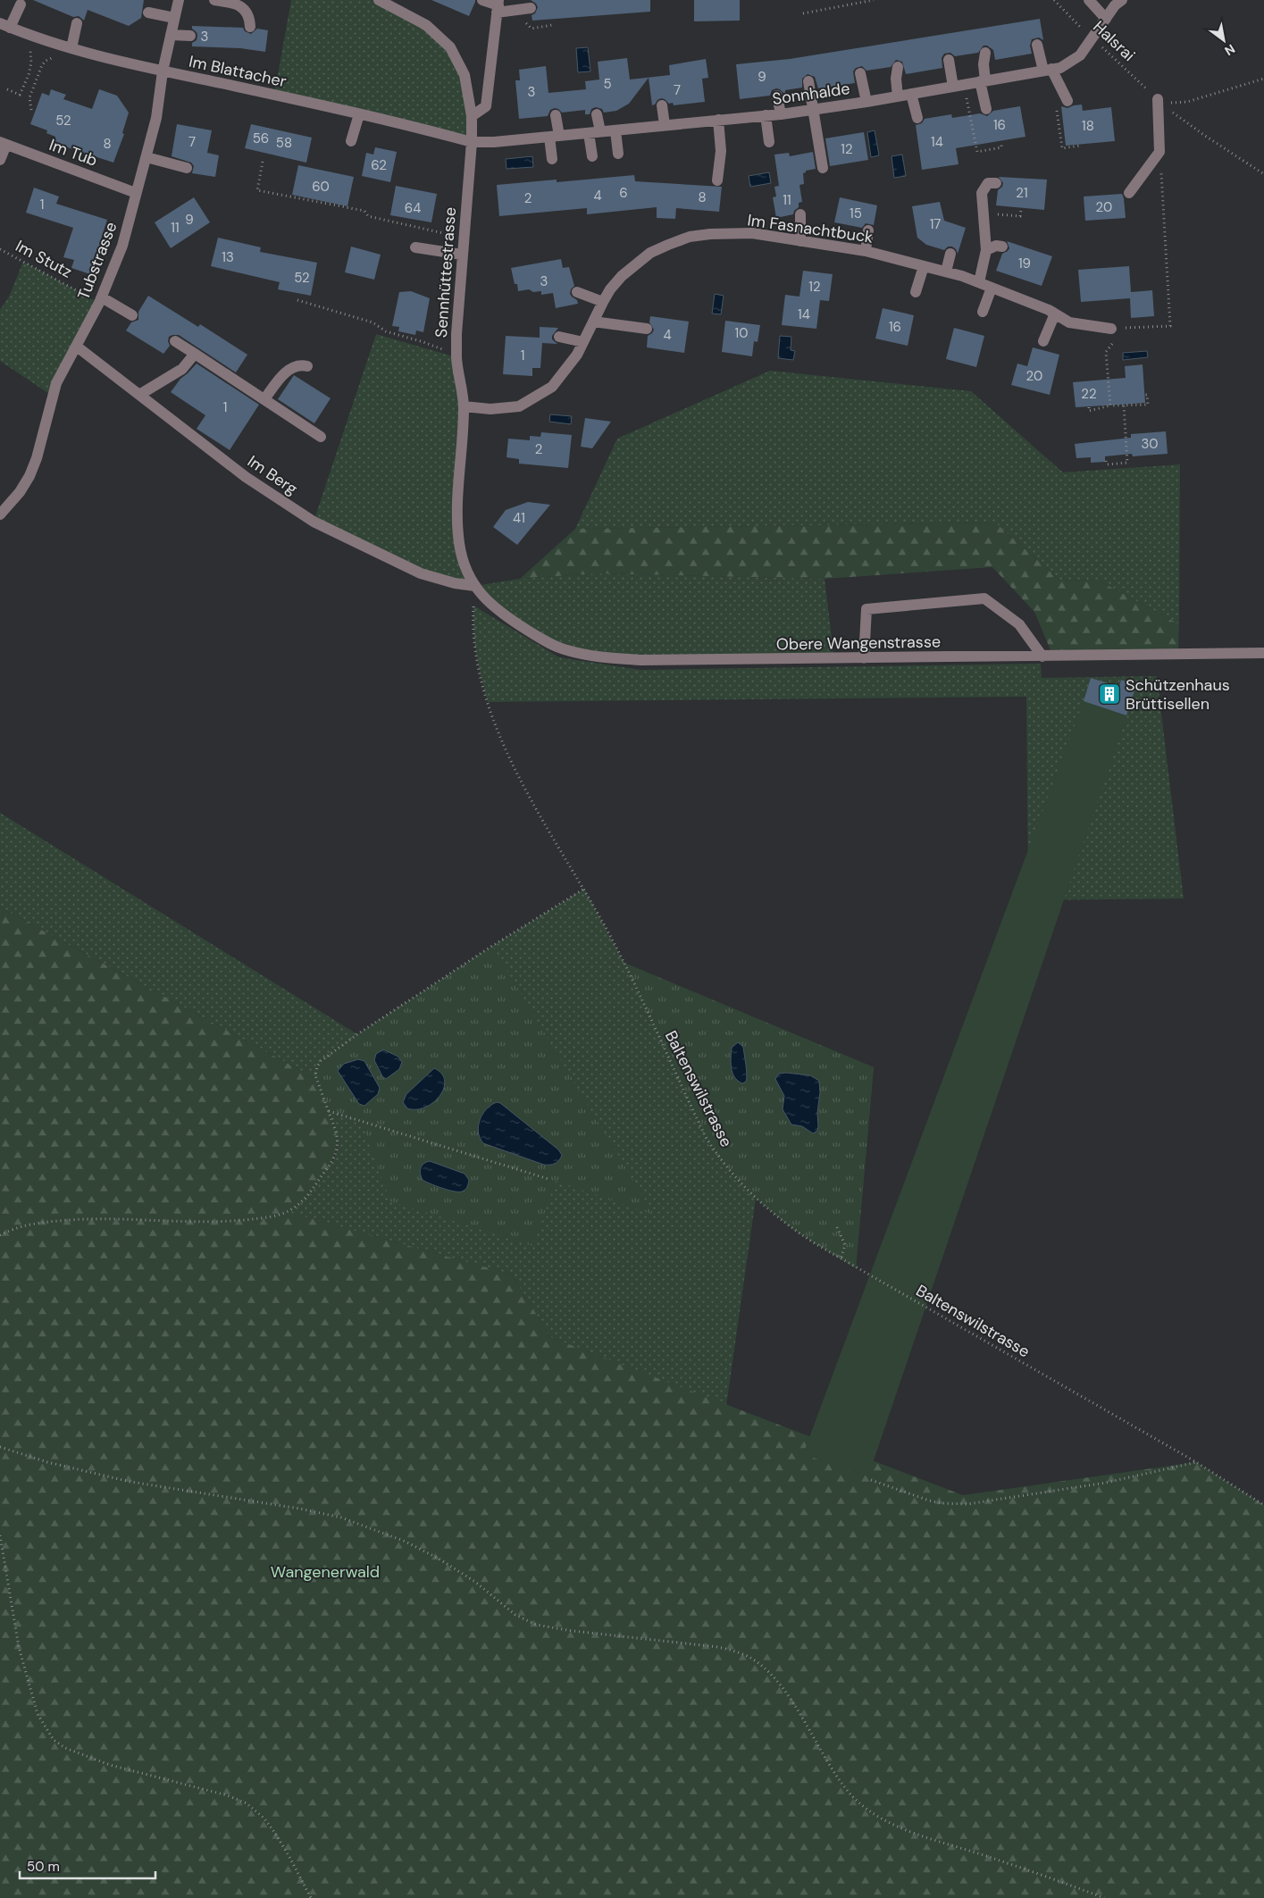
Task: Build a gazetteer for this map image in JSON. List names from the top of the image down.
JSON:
{
  "streets": {
    "street": [
      "Im Blattacher",
      "Sonnhalde",
      "Im Tub",
      "Im Fasnachtbuck",
      "Tubstrasse",
      "Sennhüttestrasse",
      "Im Berg",
      "Obere Wangenstrasse"
    ],
    "path": ["Halsrai", "Im Stutz", "Baltenswilstrasse"]
  },
  "crossings": [
    ["Halsrai", "Sonnhalde"],
    ["Im Blattacher", "Sonnhalde"],
    ["Im Blattacher", "Tubstrasse"],
    ["Im Blattacher", "Sennhüttestrasse"],
    ["Sonnhalde", "Sennhüttestrasse"],
    ["Im Tub", "Tubstrasse"],
    ["Im Fasnachtbuck", "Sennhüttestrasse"],
    ["Im Stutz", "Tubstrasse"],
    ["Tubstrasse", "Im Berg"],
    ["Sennhüttestrasse", "Im Berg"],
    ["Sennhüttestrasse", "Obere Wangenstrasse"],
    ["Sennhüttestrasse", "Baltenswilstrasse"],
    ["Im Berg", "Obere Wangenstrasse"],
    ["Im Berg", "Baltenswilstrasse"],
    ["Obere Wangenstrasse", "Baltenswilstrasse"]
  ],
  "parks": ["Wangenerwald"],
  "places": {
    "building": ["Schützenhaus Brüttisellen"]
  },
  "house_numbers": [
    "3",
    "9",
    "5",
    "7",
    "3",
    "52",
    "16",
    "18",
    "56",
    "7",
    "14",
    "58",
    "8",
    "12",
    "62",
    "60",
    "6",
    "21",
    "4",
    "8",
    "2",
    "11",
    "1",
    "20",
    "64",
    "15",
    "9",
    "17",
    "11",
    "13",
    "19",
    "52",
    "3",
    "12",
    "14",
    "16",
    "10",
    "4",
    "1",
    "20",
    "22",
    "1",
    "30",
    "2",
    "41"
  ],
  "scale_bar": "50 m",
  "north": "bottom right"
}
